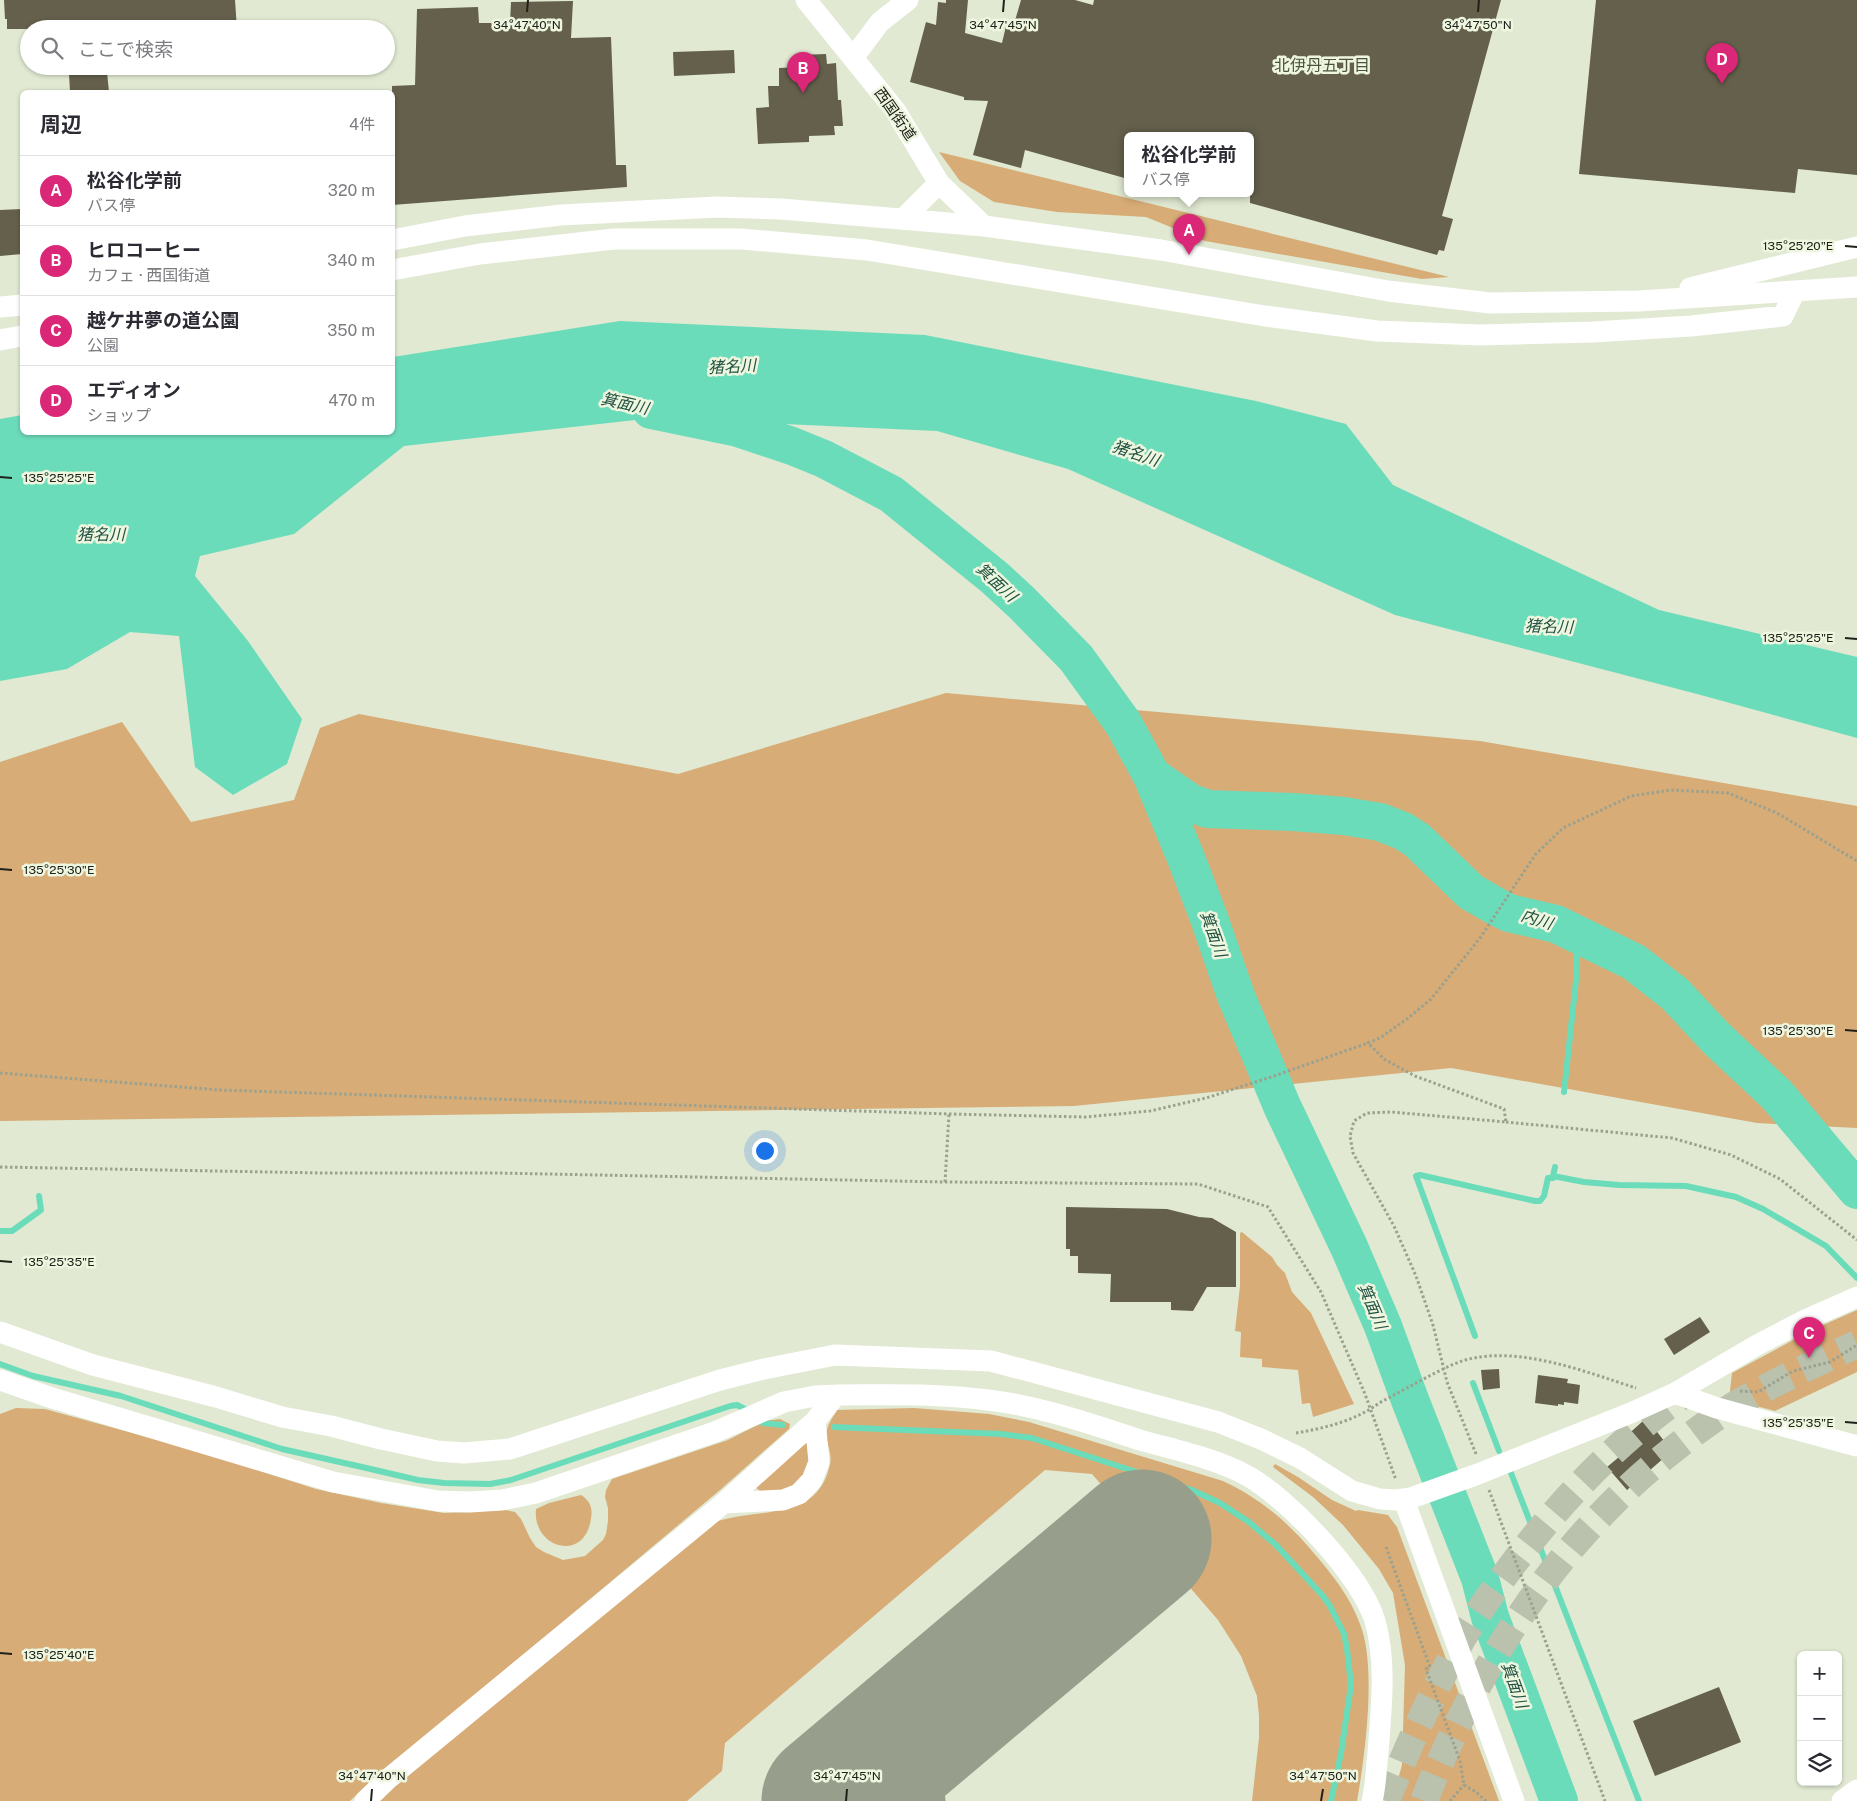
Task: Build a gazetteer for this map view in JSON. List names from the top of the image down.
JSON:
{
  "streets": {
    "street": ["西国街道"]
  },
  "districts": ["北伊丹五丁目"],
  "water": ["猪名川", "箕面川", "内川"],
  "page": {
    "search": "ここで検索",
    "pins": [
      "D",
      "B",
      "A",
      "C"
    ],
    "heading": ["周辺", "4件"],
    "popup": ["松谷化学前", "バス停"],
    "list": [
      {
        "mark": "A",
        "name": "松谷化学前",
        "note": "バス停",
        "value": "320 m"
      },
      {
        "mark": "B",
        "name": "ヒロコーヒー",
        "note": "カフェ · 西国街道",
        "value": "340 m"
      },
      {
        "mark": "C",
        "name": "越ケ井夢の道公園",
        "note": "公園",
        "value": "350 m"
      },
      {
        "mark": "D",
        "name": "エディオン",
        "note": "ショップ",
        "value": "470 m"
      }
    ],
    "map_buttons": ["+", "−"]
  },
  "coordinates": [
    "34°47'40\"N",
    "34°47'45\"N",
    "34°47'50\"N",
    "135°25'20\"E",
    "135°25'25\"E",
    "135°25'30\"E",
    "135°25'35\"E",
    "135°25'40\"E"
  ]
}
